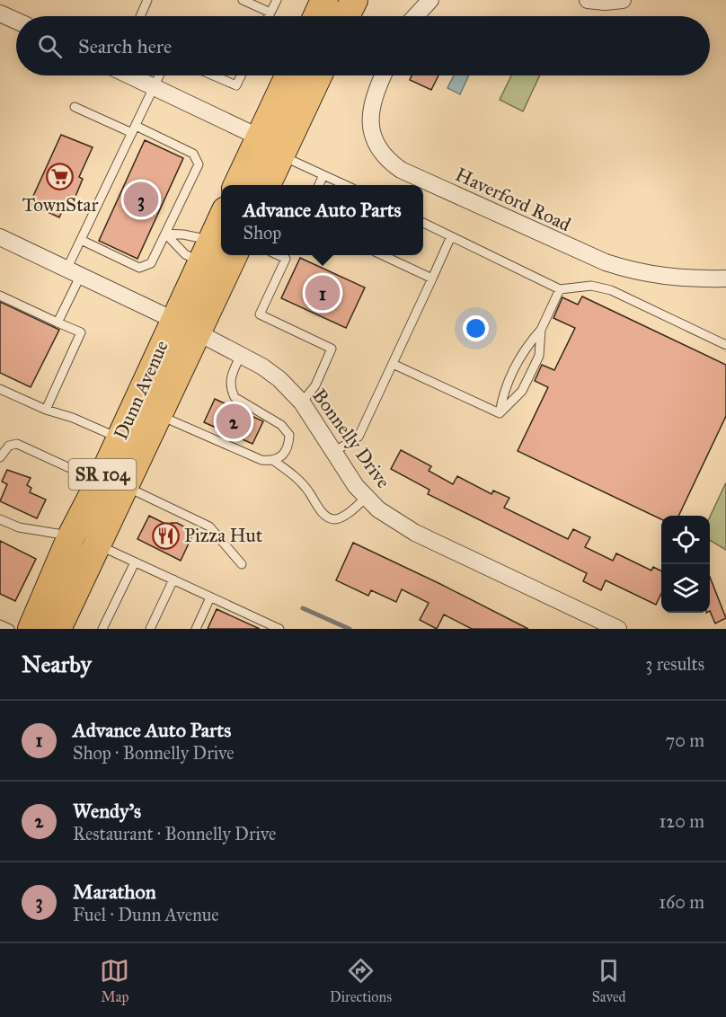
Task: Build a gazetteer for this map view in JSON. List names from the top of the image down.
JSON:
{
  "streets": {
    "main road": ["Dunn Avenue", "SR 104"],
    "street": ["Haverford Road", "Bonnelly Drive"]
  },
  "crossings": [
    ["Dunn Avenue", "Bonnelly Drive"]
  ],
  "places": {
    "supermarket": ["TownStar"],
    "restaurant": ["Pizza Hut"]
  },
  "page": {
    "search": "Search here",
    "pins": ["3", "1", "2"],
    "popup": ["Advance Auto Parts", "Shop"],
    "heading": ["Nearby", "3 results"],
    "list": [
      {
        "mark": "1",
        "name": "Advance Auto Parts",
        "note": "Shop · Bonnelly Drive",
        "value": "70 m"
      },
      {
        "mark": "2",
        "name": "Wendy's",
        "note": "Restaurant · Bonnelly Drive",
        "value": "120 m"
      },
      {
        "mark": "3",
        "name": "Marathon",
        "note": "Fuel · Dunn Avenue",
        "value": "160 m"
      }
    ],
    "nav": ["Map", "Directions", "Saved"]
  }
}
